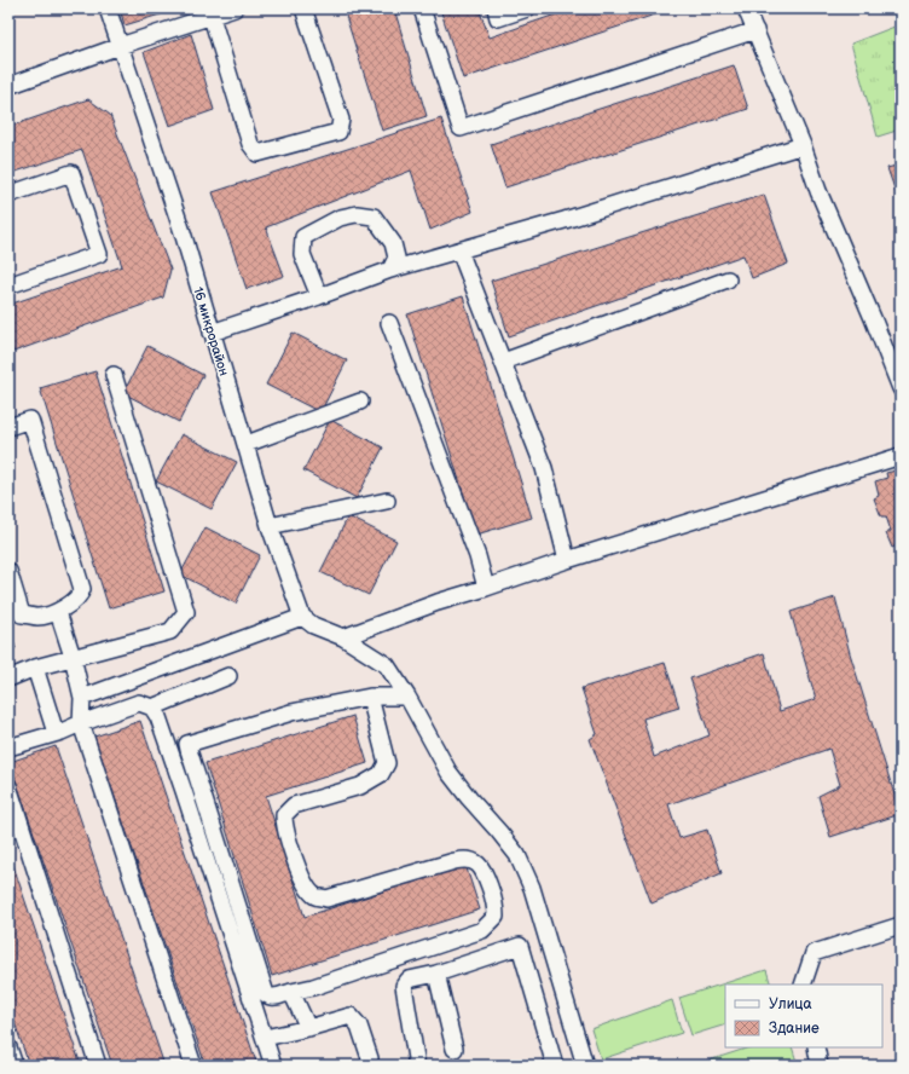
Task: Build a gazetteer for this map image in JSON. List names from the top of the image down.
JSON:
{
  "streets": {
    "street": ["16 микрорайон"]
  },
  "legend": ["Улица", "Здание"]
}
